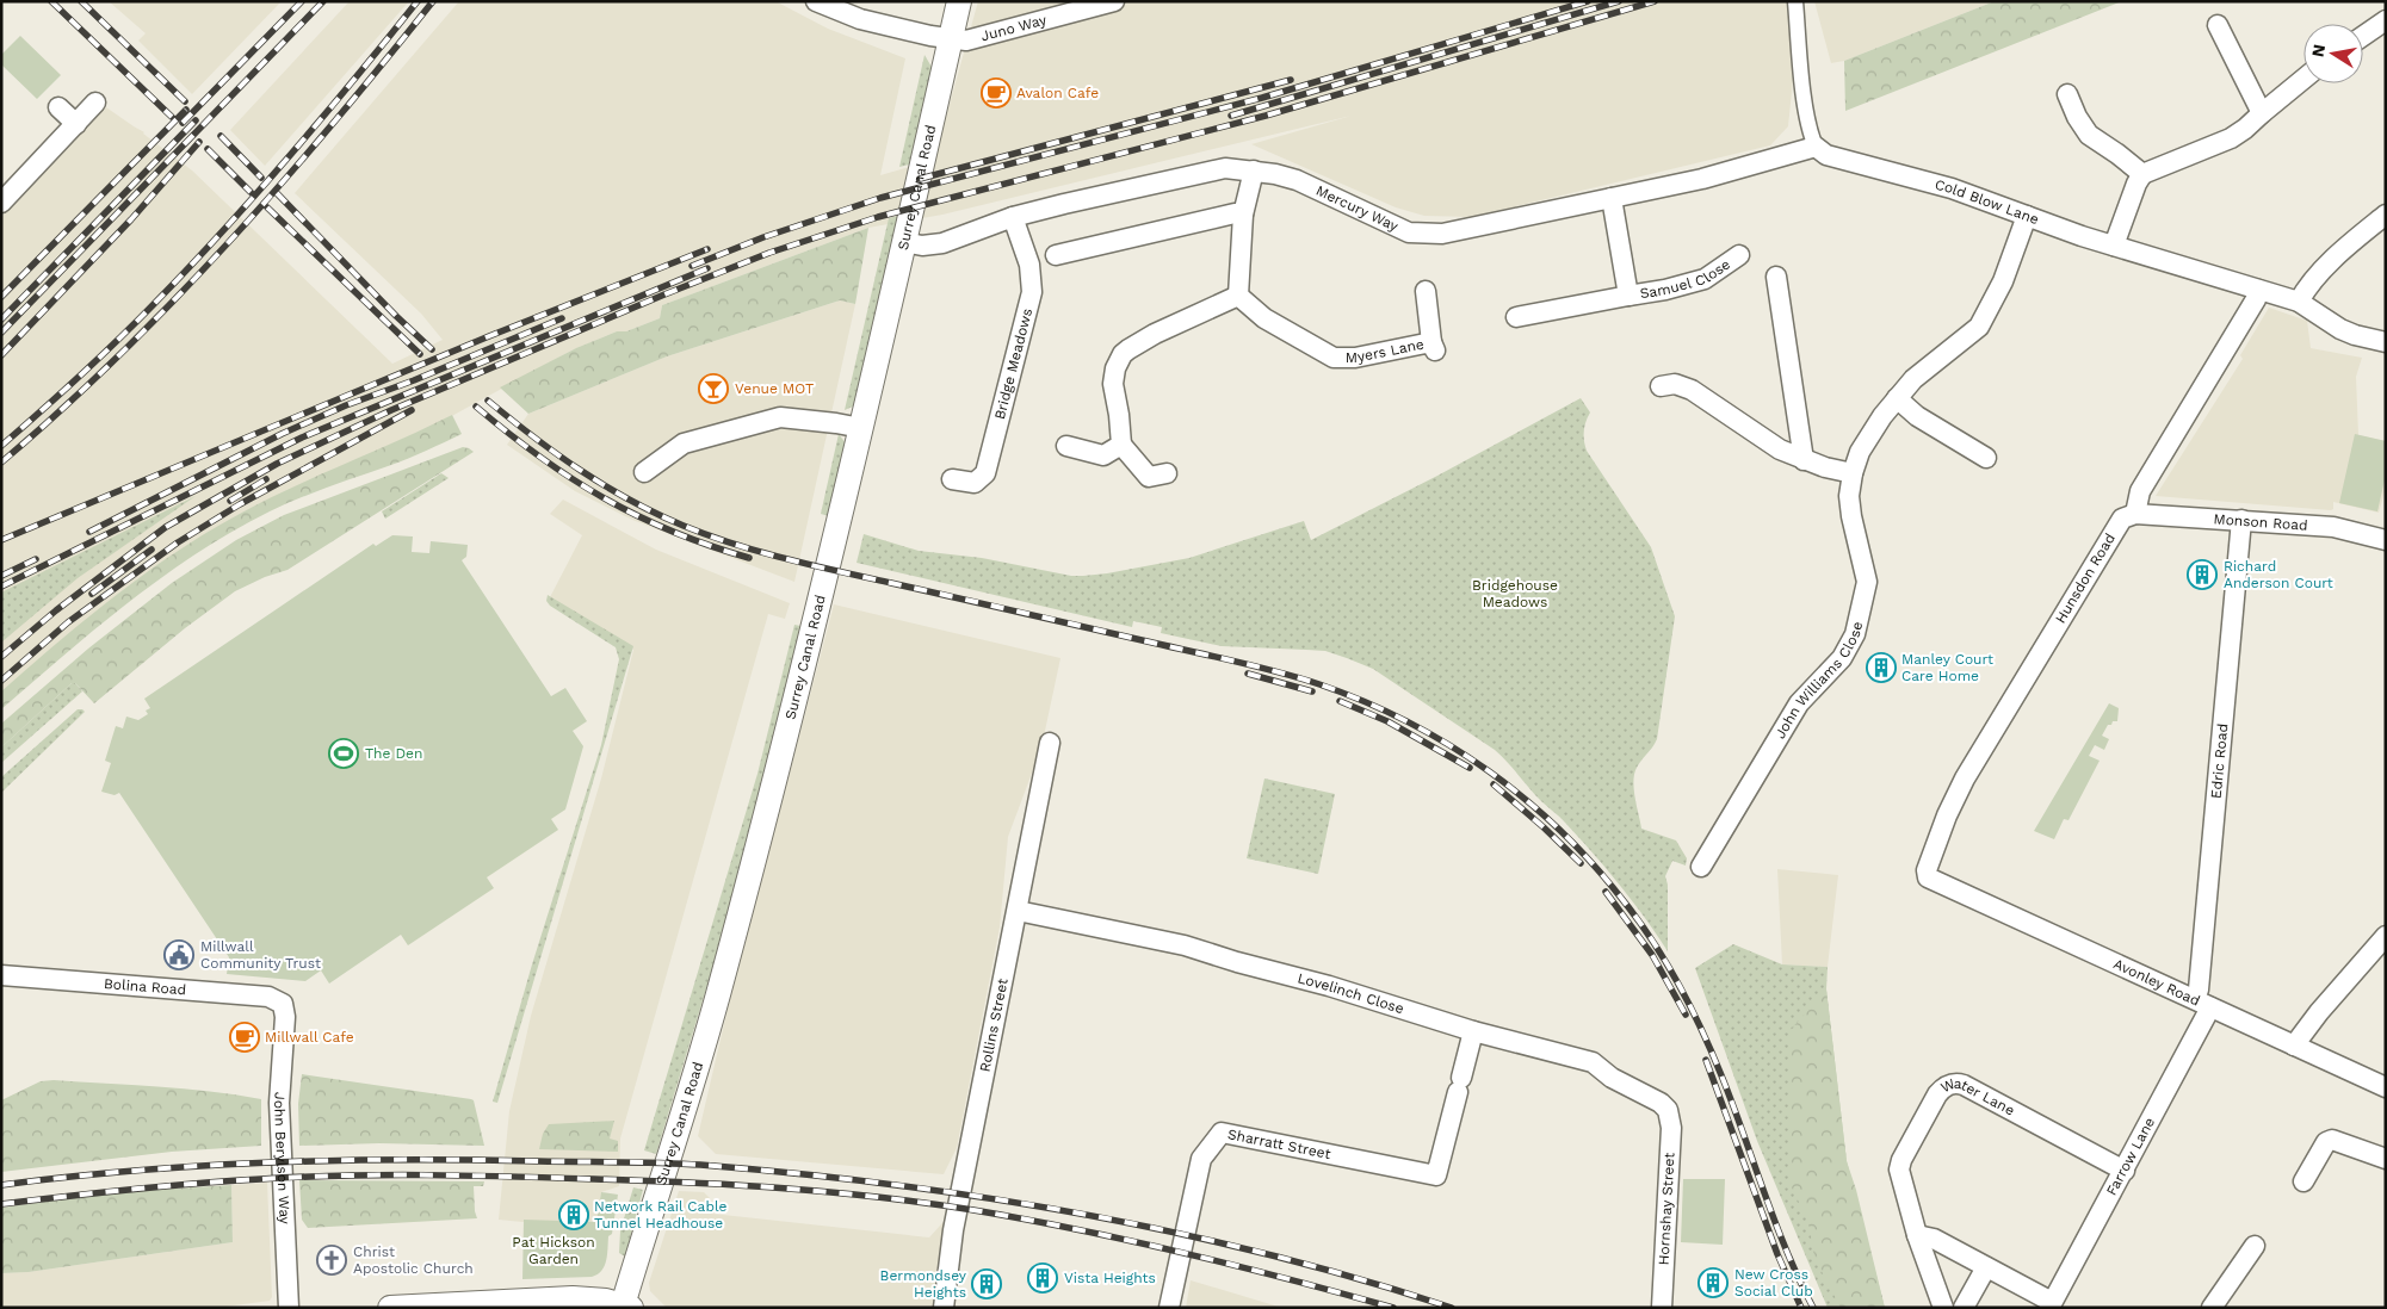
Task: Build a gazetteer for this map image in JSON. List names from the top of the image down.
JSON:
{
  "streets": {
    "street": [
      "Juno Way",
      "Surrey Canal Road",
      "Cold Blow Lane",
      "Mercury Way",
      "Samuel Close",
      "Myers Lane",
      "Bridge Meadows",
      "Monson Road",
      "Hunsdon Road",
      "John Williams Close",
      "Edric Road",
      "Avonley Road",
      "Bolina Road",
      "Lovelinch Close",
      "Rollins Street",
      "Water Lane",
      "Sharratt Street",
      "John Berylson Way",
      "Farrow Lane",
      "Hornshay Street"
    ]
  },
  "crossings": [
    ["Juno Way", "Surrey Canal Road"],
    ["Surrey Canal Road", "Mercury Way"],
    ["Cold Blow Lane", "Mercury Way"],
    ["Cold Blow Lane", "John Williams Close"],
    ["Mercury Way", "Samuel Close"],
    ["Mercury Way", "Bridge Meadows"],
    ["Monson Road", "Hunsdon Road"],
    ["Monson Road", "Edric Road"],
    ["Hunsdon Road", "Avonley Road"],
    ["Edric Road", "Avonley Road"],
    ["Edric Road", "Farrow Lane"],
    ["Avonley Road", "Farrow Lane"],
    ["Bolina Road", "John Berylson Way"],
    ["Lovelinch Close", "Rollins Street"],
    ["Lovelinch Close", "Sharratt Street"],
    ["Lovelinch Close", "Hornshay Street"],
    ["Water Lane", "Farrow Lane"]
  ],
  "parks": ["Bridgehouse Meadows", "Pat Hickson Garden"],
  "places": {
    "cafe": ["Avalon Cafe", "Millwall Cafe"],
    "bar": ["Venue MOT"],
    "building": [
      "Richard Anderson Court",
      "Manley Court Care Home",
      "Network Rail Cable Tunnel Headhouse",
      "Vista Heights",
      "New Cross Social Club",
      "Bermondsey Heights"
    ],
    "sports": ["The Den"],
    "public building": ["Millwall Community Trust"],
    "church": ["Christ Apostolic Church"]
  },
  "north": "left"
}
